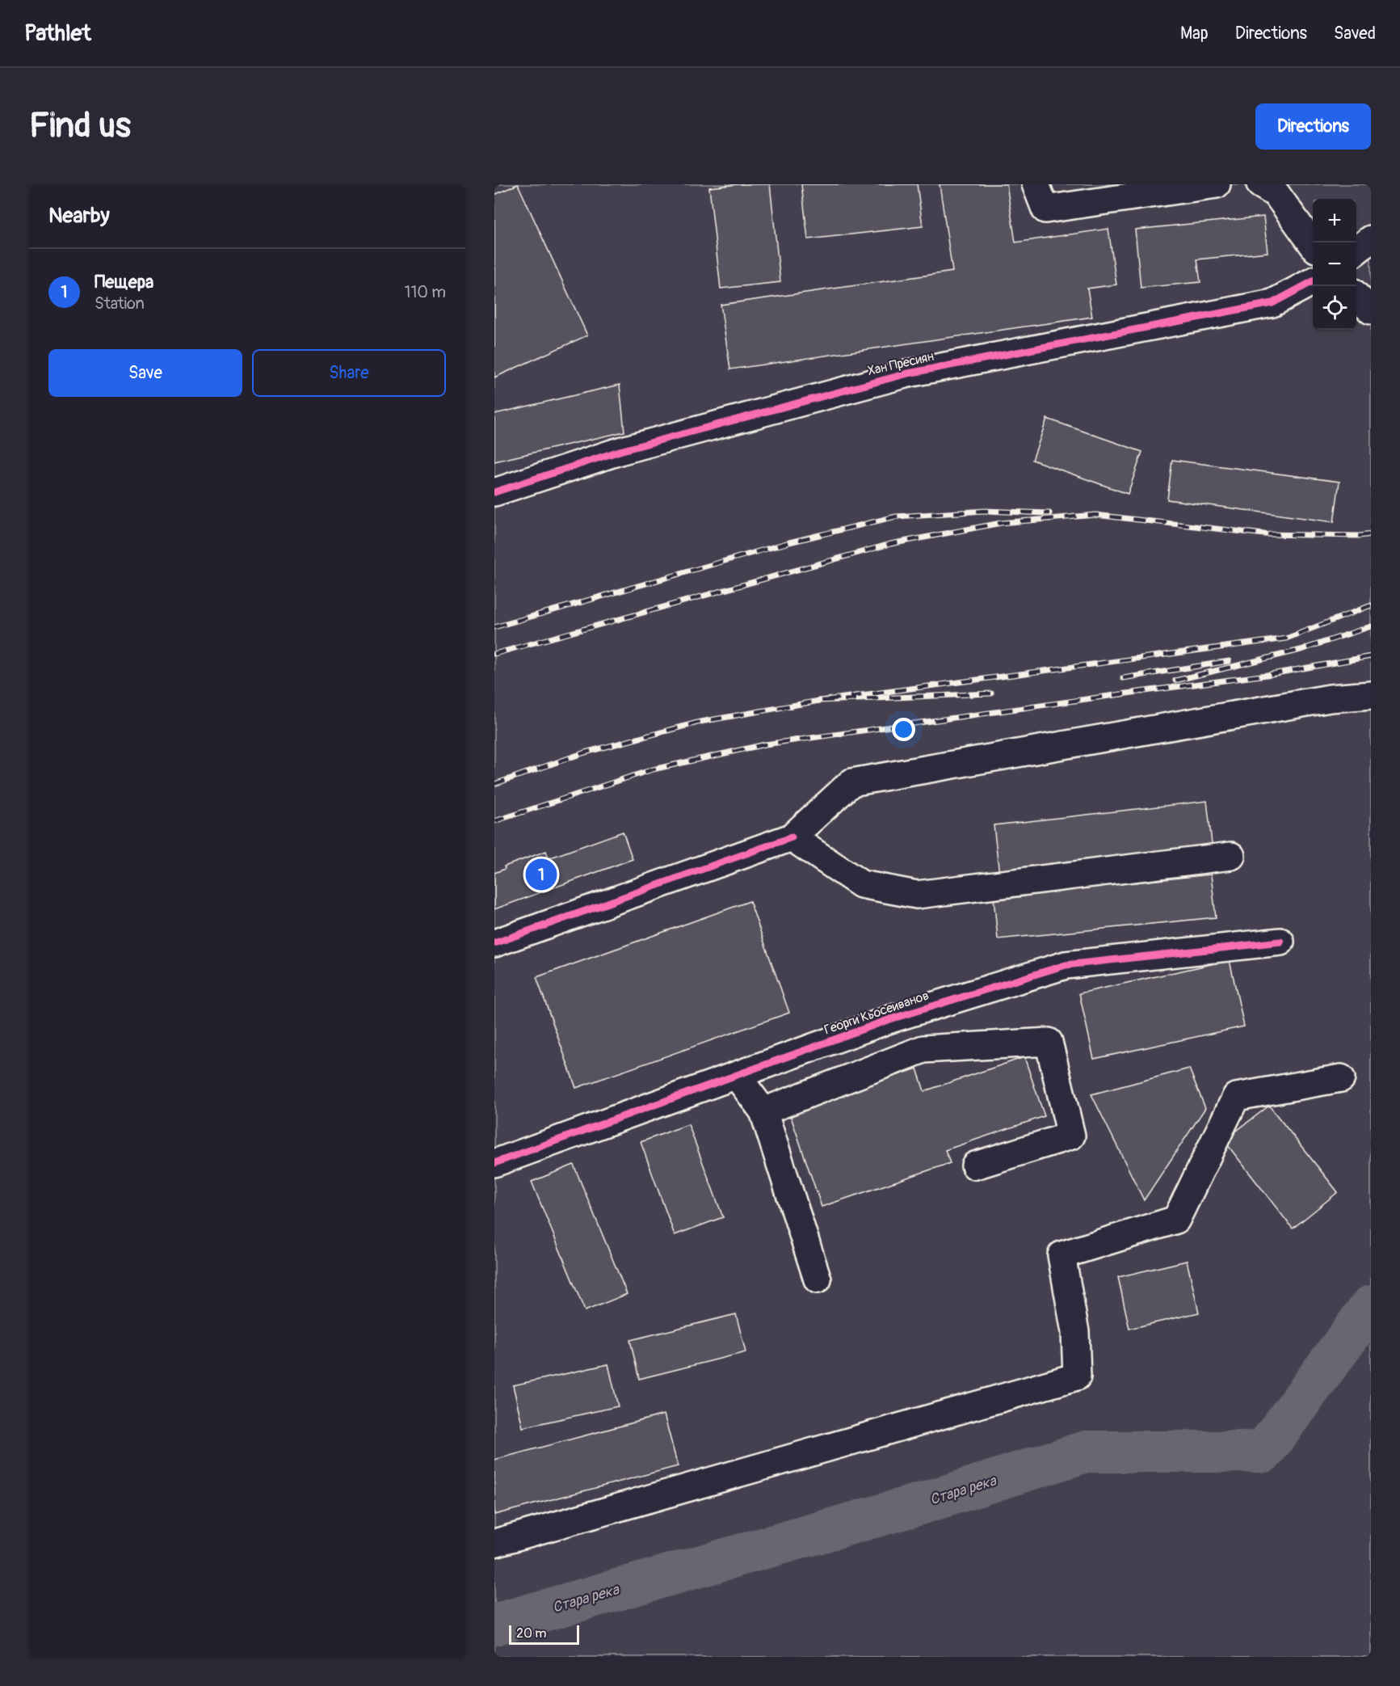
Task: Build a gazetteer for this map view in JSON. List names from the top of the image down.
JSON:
{
  "streets": {
    "street": ["Хан Пресиян", "Георги Кьосеиванов"]
  },
  "water": ["Стара река"],
  "scale_bar": "20 m",
  "page": {
    "header": "Pathlet",
    "nav": ["Map", "Directions", "Saved"],
    "buttons": [
      "Directions",
      ["Save", "Share"]
    ],
    "title": "Find us",
    "heading": "Nearby",
    "map_buttons": ["+", "−"],
    "list": [
      {
        "mark": "1",
        "name": "Пещера",
        "note": "Station",
        "value": "110 m"
      }
    ],
    "pins": "1",
    "scale": "20 m"
  }
}
